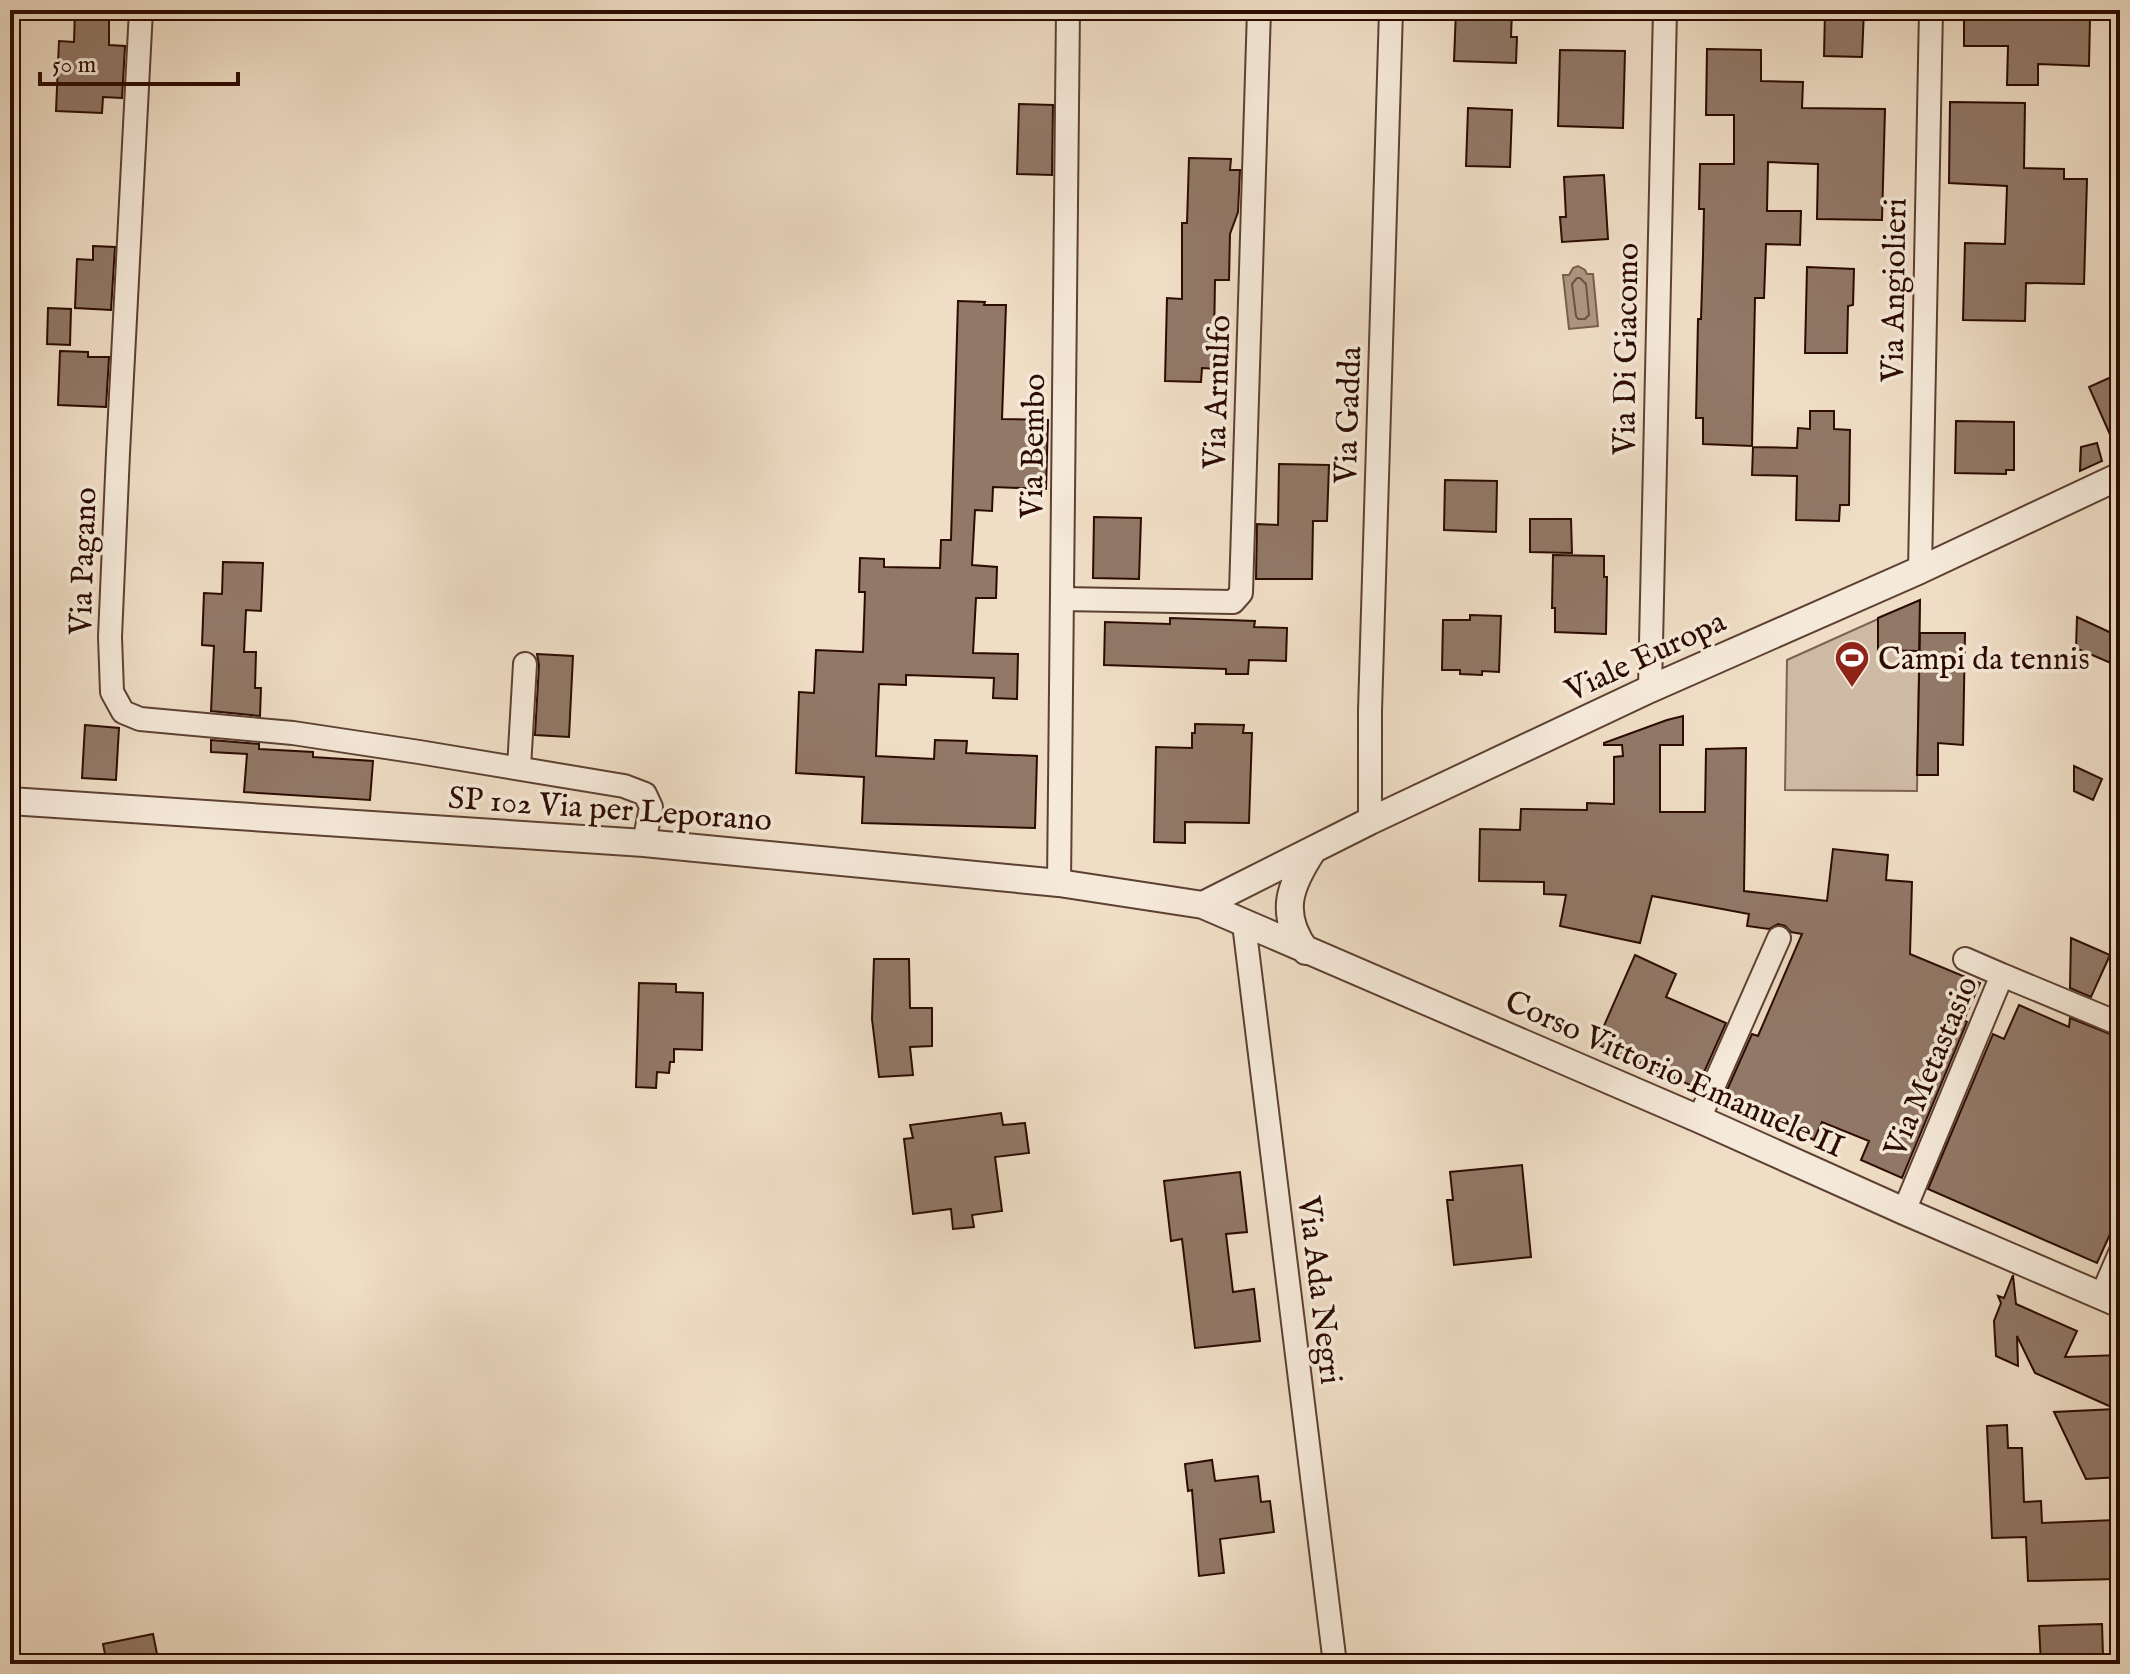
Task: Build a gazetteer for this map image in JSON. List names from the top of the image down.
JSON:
{
  "streets": {
    "street": [
      "Via Angiolieri",
      "Via Di Giacomo",
      "Via Arnulfo",
      "Via Gadda",
      "Via Bembo",
      "Via Pagano",
      "Viale Europa",
      "SP 102 Via per Leporano",
      "Via Metastasio",
      "Corso Vittorio Emanuele II",
      "Via Ada Negri"
    ]
  },
  "crossings": [
    ["Via Angiolieri", "Viale Europa"],
    ["Via Di Giacomo", "Viale Europa"],
    ["Via Arnulfo", "Via Bembo"],
    ["Via Gadda", "Viale Europa"],
    ["Via Bembo", "SP 102 Via per Leporano"],
    ["Via Pagano", "SP 102 Via per Leporano"],
    ["Viale Europa", "SP 102 Via per Leporano"],
    ["Viale Europa", "Corso Vittorio Emanuele II"],
    ["SP 102 Via per Leporano", "Corso Vittorio Emanuele II"],
    ["Via Metastasio", "Corso Vittorio Emanuele II"],
    ["Corso Vittorio Emanuele II", "Via Ada Negri"]
  ],
  "places": {
    "sports": ["Campi da tennis"]
  },
  "scale_bar": "50 m"
}
